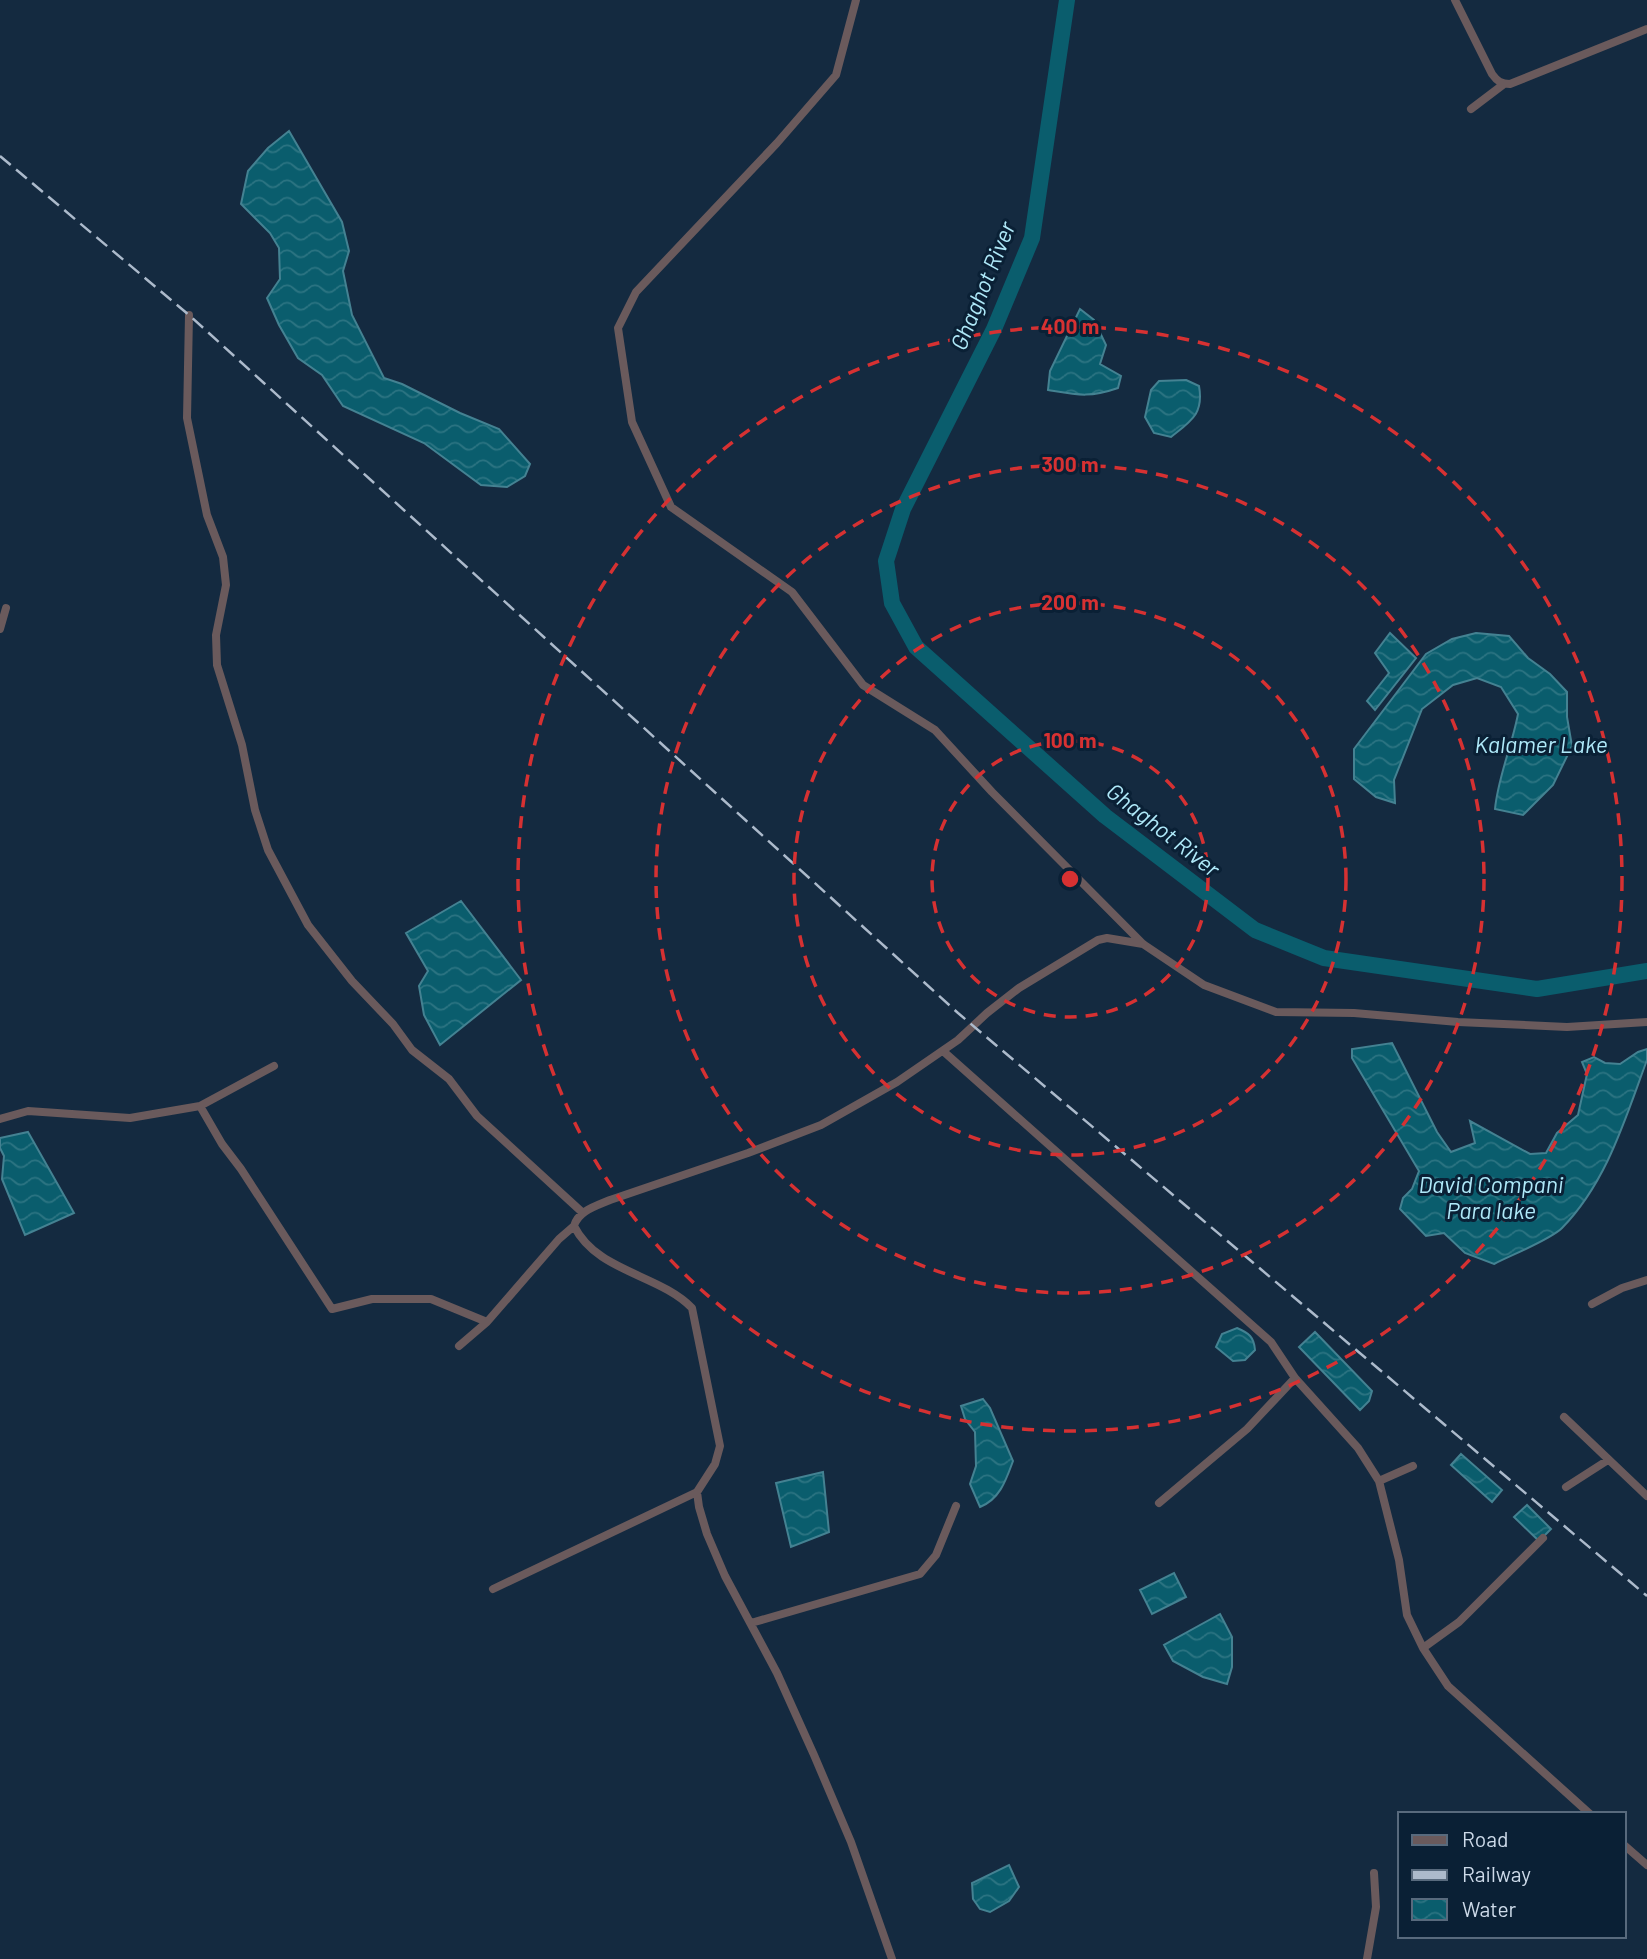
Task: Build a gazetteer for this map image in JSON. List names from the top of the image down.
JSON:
{
  "water": ["Ghaghot River", "Kalamer Lake", "David Compani Para lake"],
  "legend": ["Road", "Railway", "Water"],
  "rings": [
    "400 m",
    "300 m",
    "200 m",
    "100 m"
  ]
}
